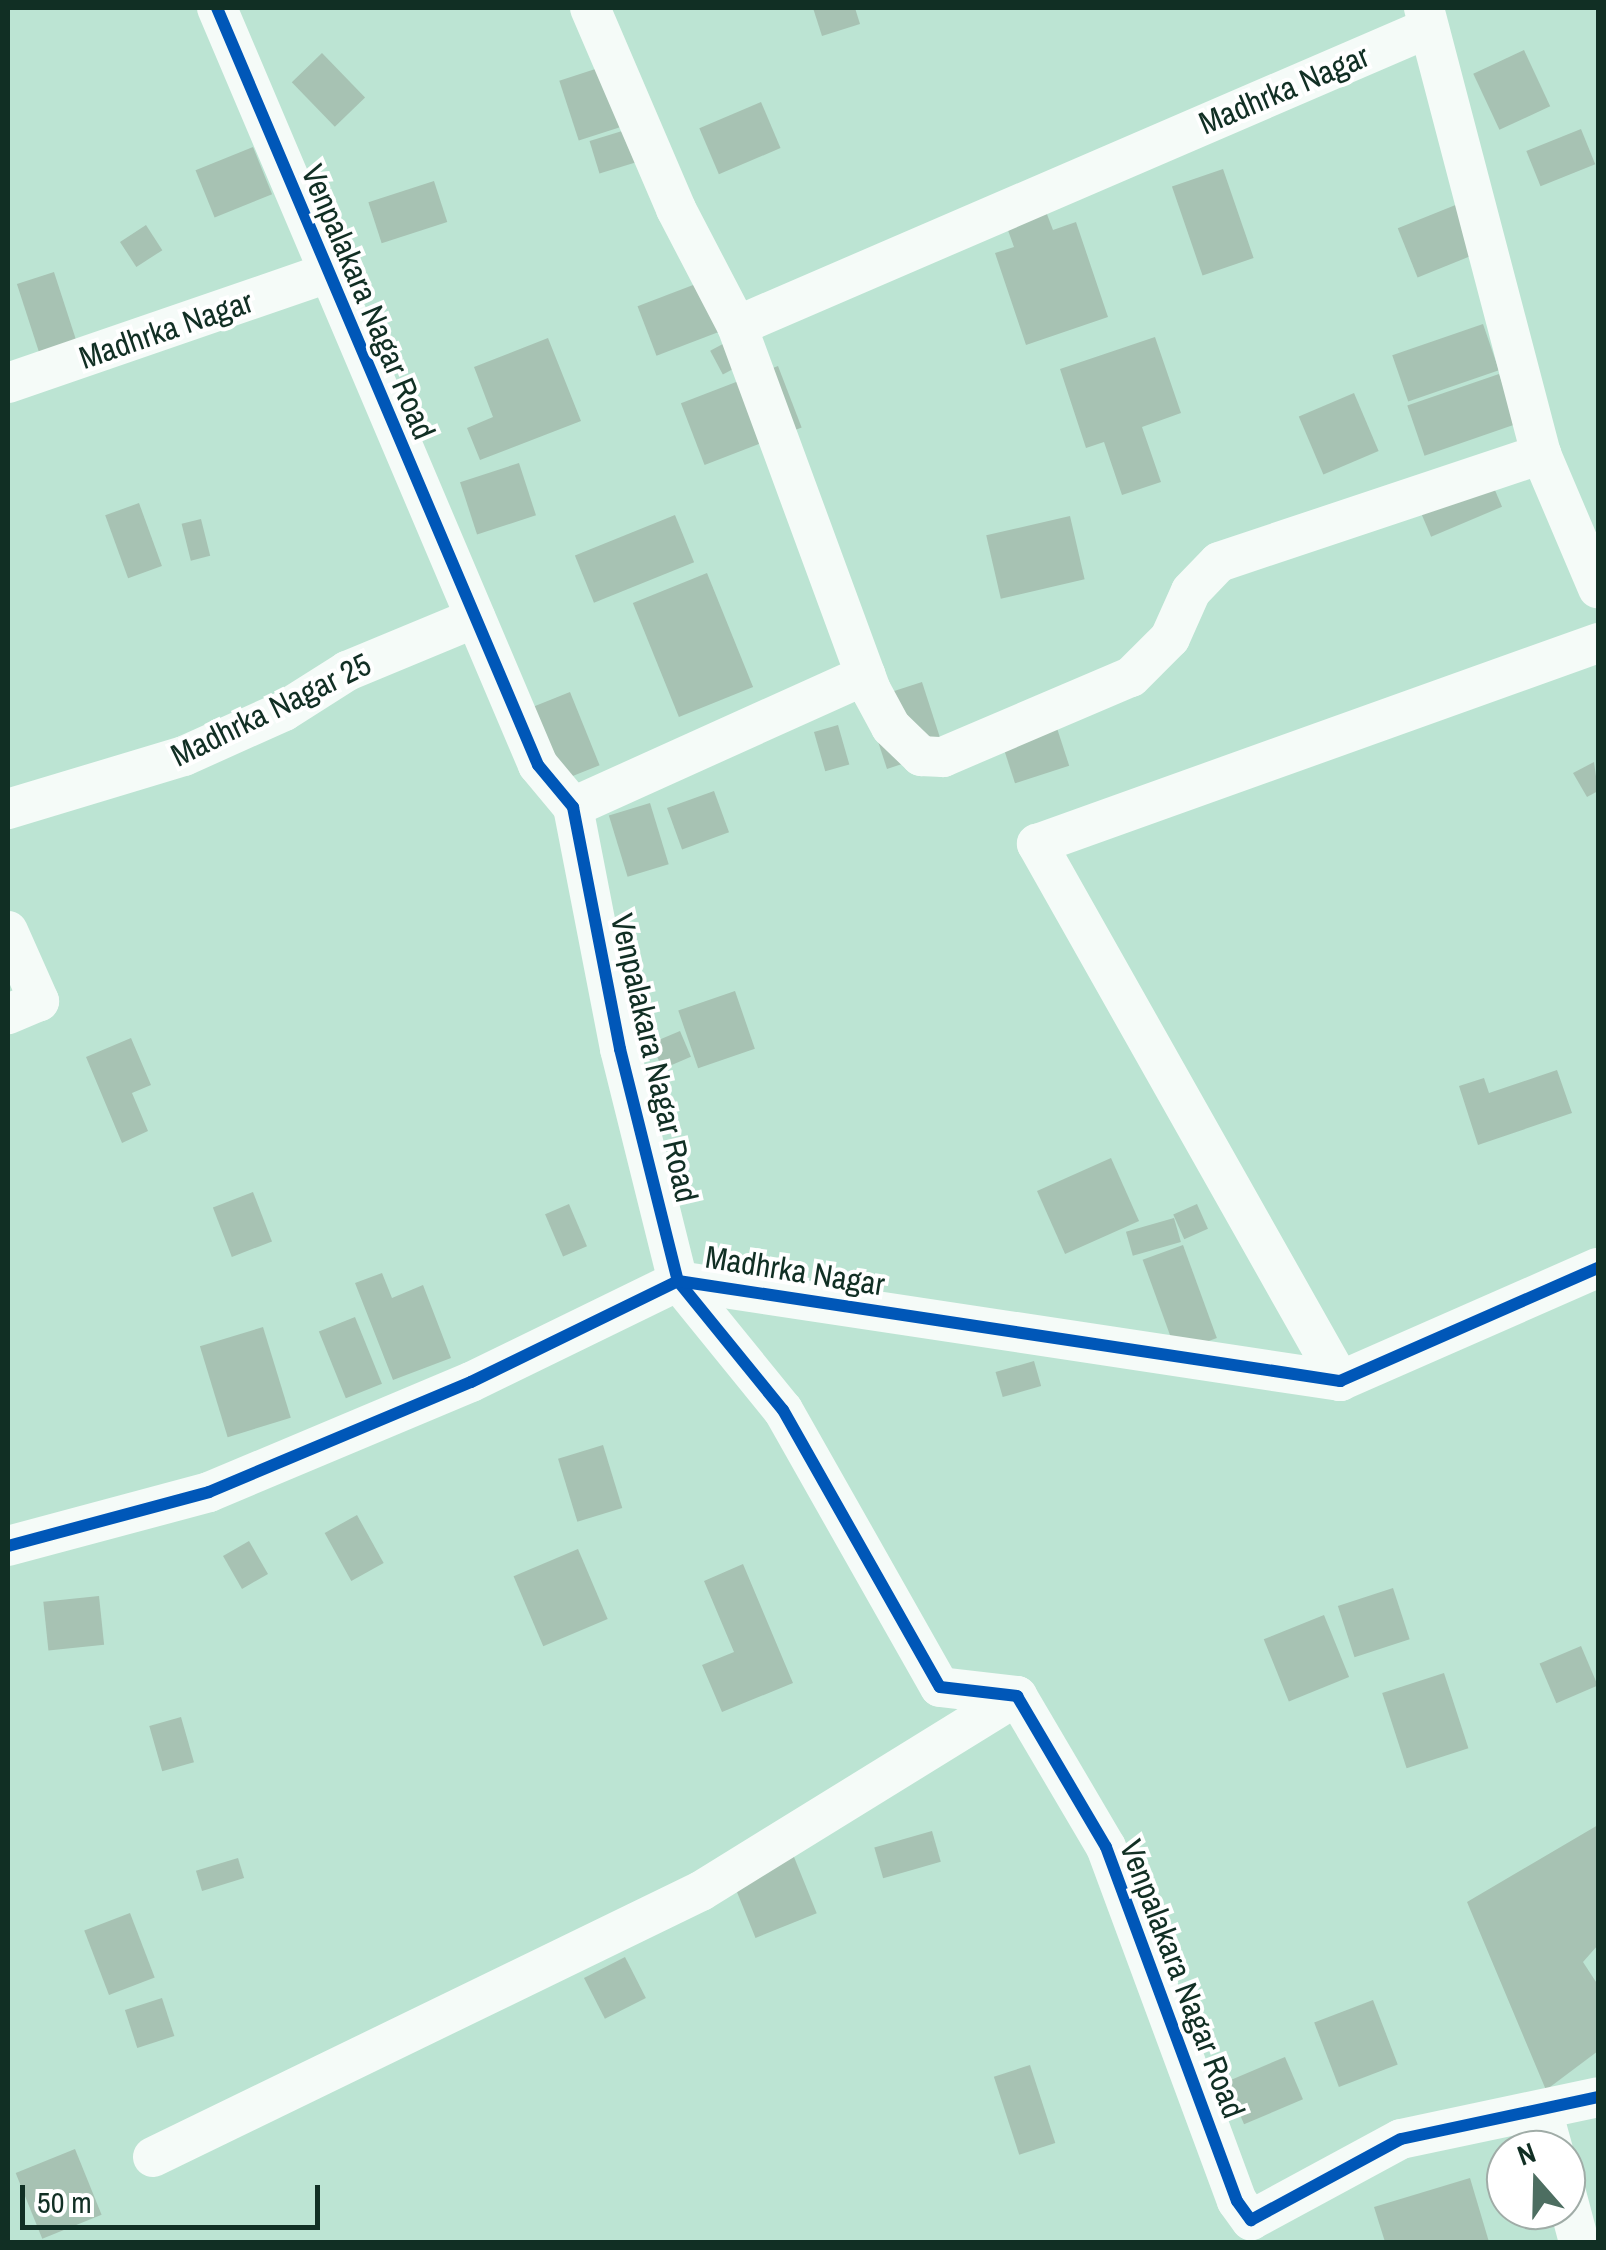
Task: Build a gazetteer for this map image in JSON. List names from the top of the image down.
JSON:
{
  "streets": {
    "street": ["Madhrka Nagar", "Venpalakara Nagar Road", "Madhrka Nagar 25"]
  },
  "crossings": [
    ["Madhrka Nagar", "Venpalakara Nagar Road"],
    ["Venpalakara Nagar Road", "Madhrka Nagar 25"]
  ],
  "scale_bar": "50 m",
  "north": "top"
}
